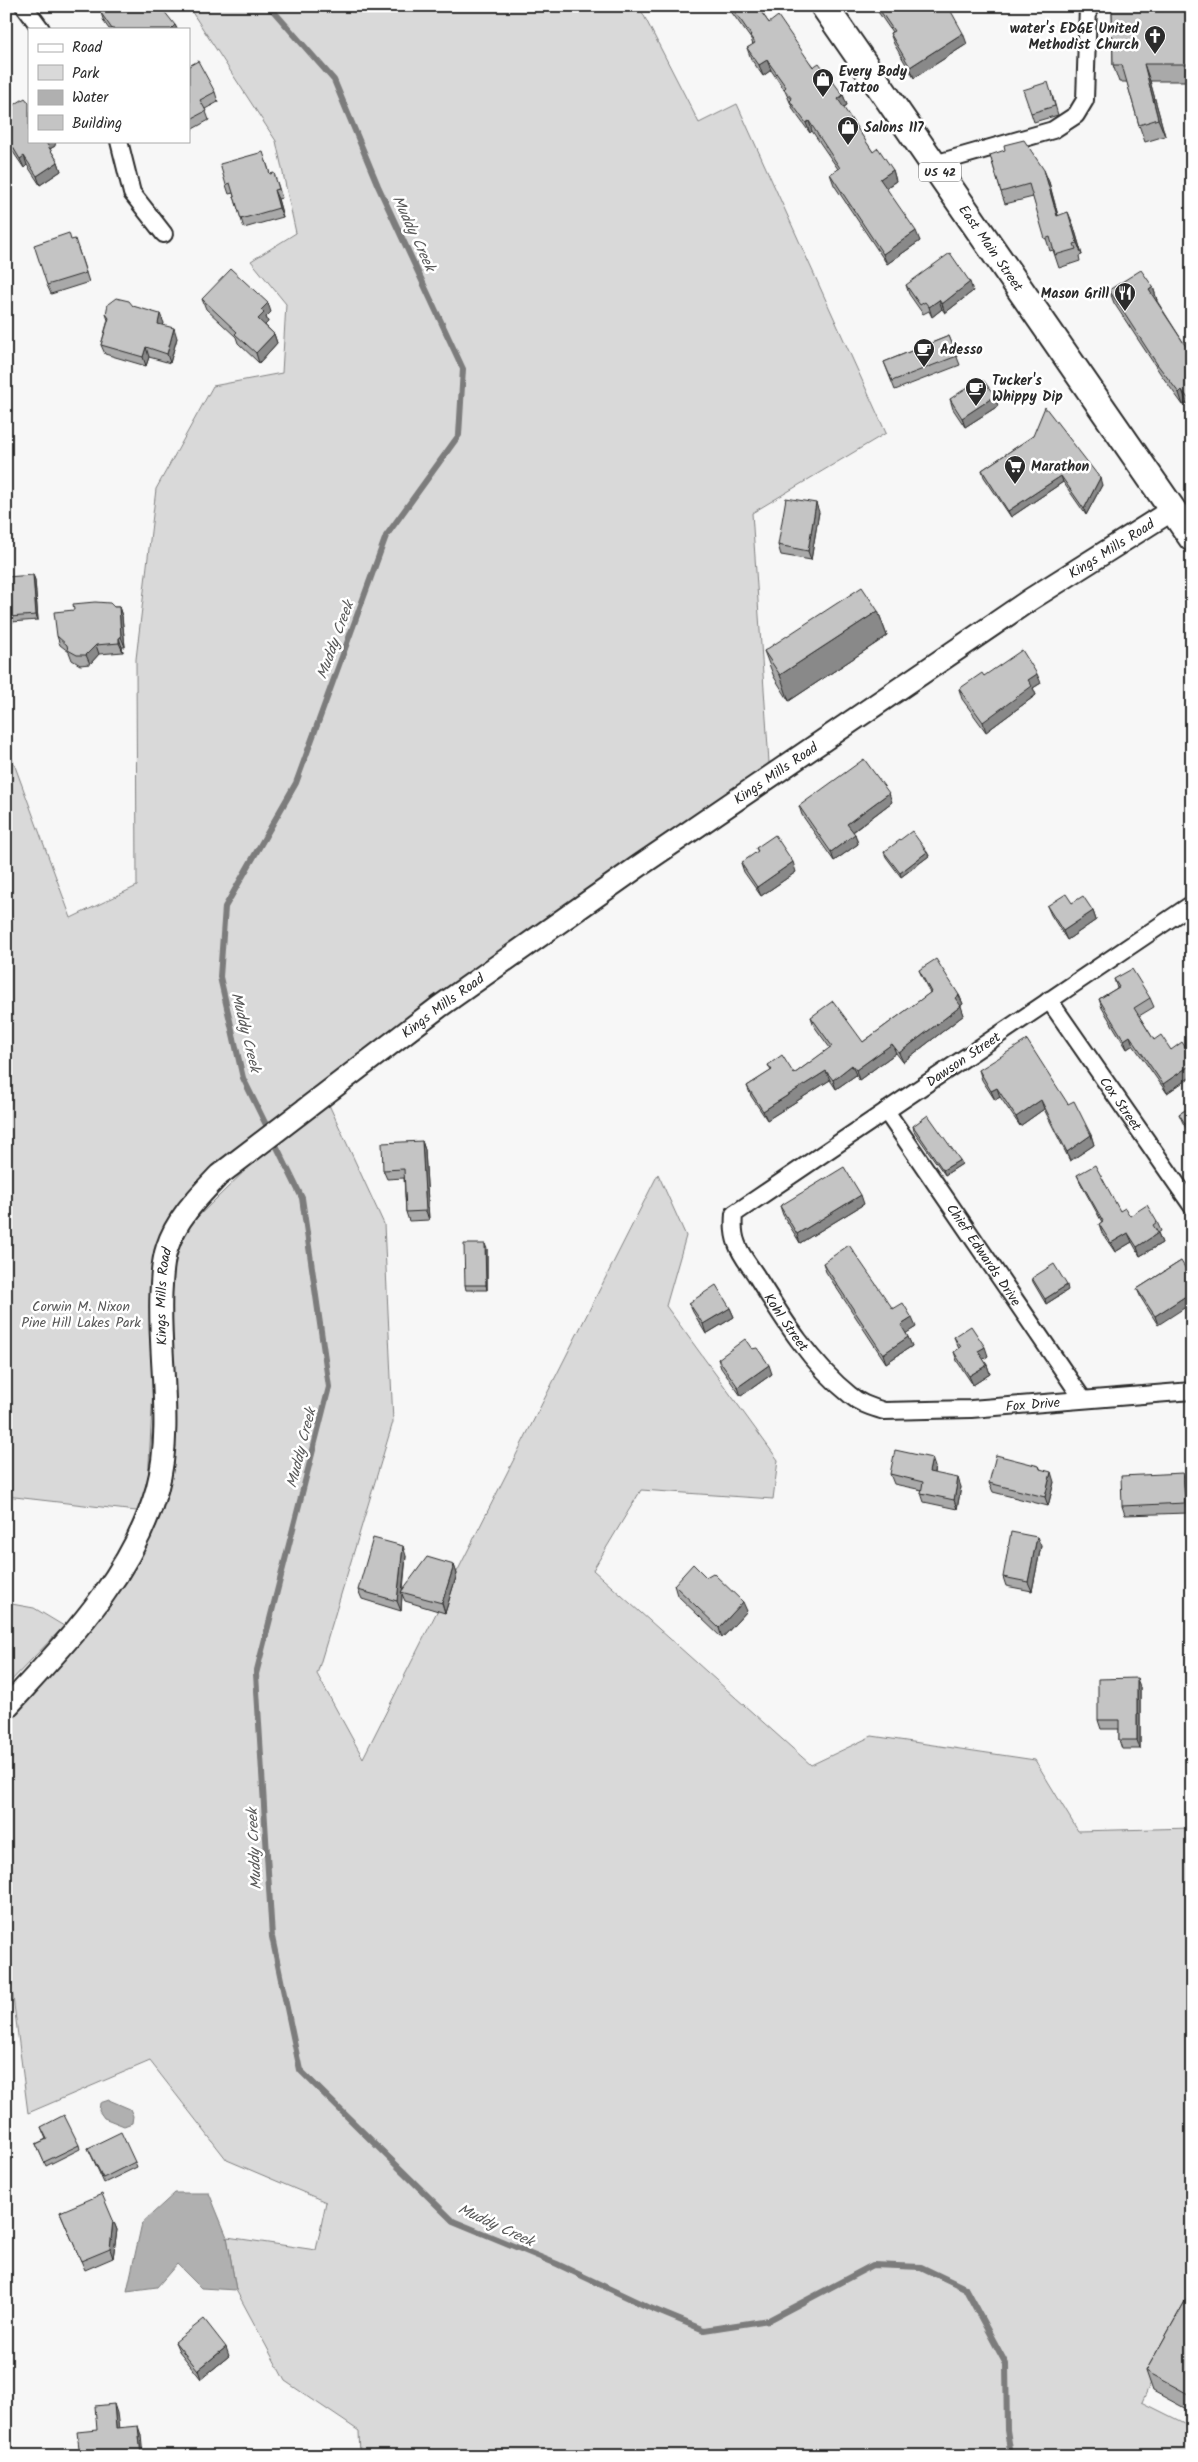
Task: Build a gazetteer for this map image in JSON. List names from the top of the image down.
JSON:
{
  "streets": {
    "main road": ["US 42", "East Main Street"],
    "street": [
      "Kings Mills Road",
      "Dawson Street",
      "Cox Street",
      "Chief Edwards Drive",
      "Kohl Street",
      "Fox Drive"
    ]
  },
  "crossings": [
    ["East Main Street", "Kings Mills Road"],
    ["Dawson Street", "Cox Street"],
    ["Dawson Street", "Chief Edwards Drive"],
    ["Dawson Street", "Kohl Street"],
    ["Chief Edwards Drive", "Fox Drive"],
    ["Kohl Street", "Fox Drive"]
  ],
  "water": ["Muddy Creek"],
  "parks": ["Corwin M. Nixon Pine Hill Lakes Park"],
  "places": {
    "church": ["water's EDGE United Methodist Church"],
    "shop": ["Every Body Tattoo", "Salons 117"],
    "restaurant": ["Mason Grill"],
    "cafe": ["Adesso", "Tucker's Whippy Dip"],
    "supermarket": ["Marathon"]
  },
  "legend": [
    "Road",
    "Park",
    "Water",
    "Building"
  ]
}
